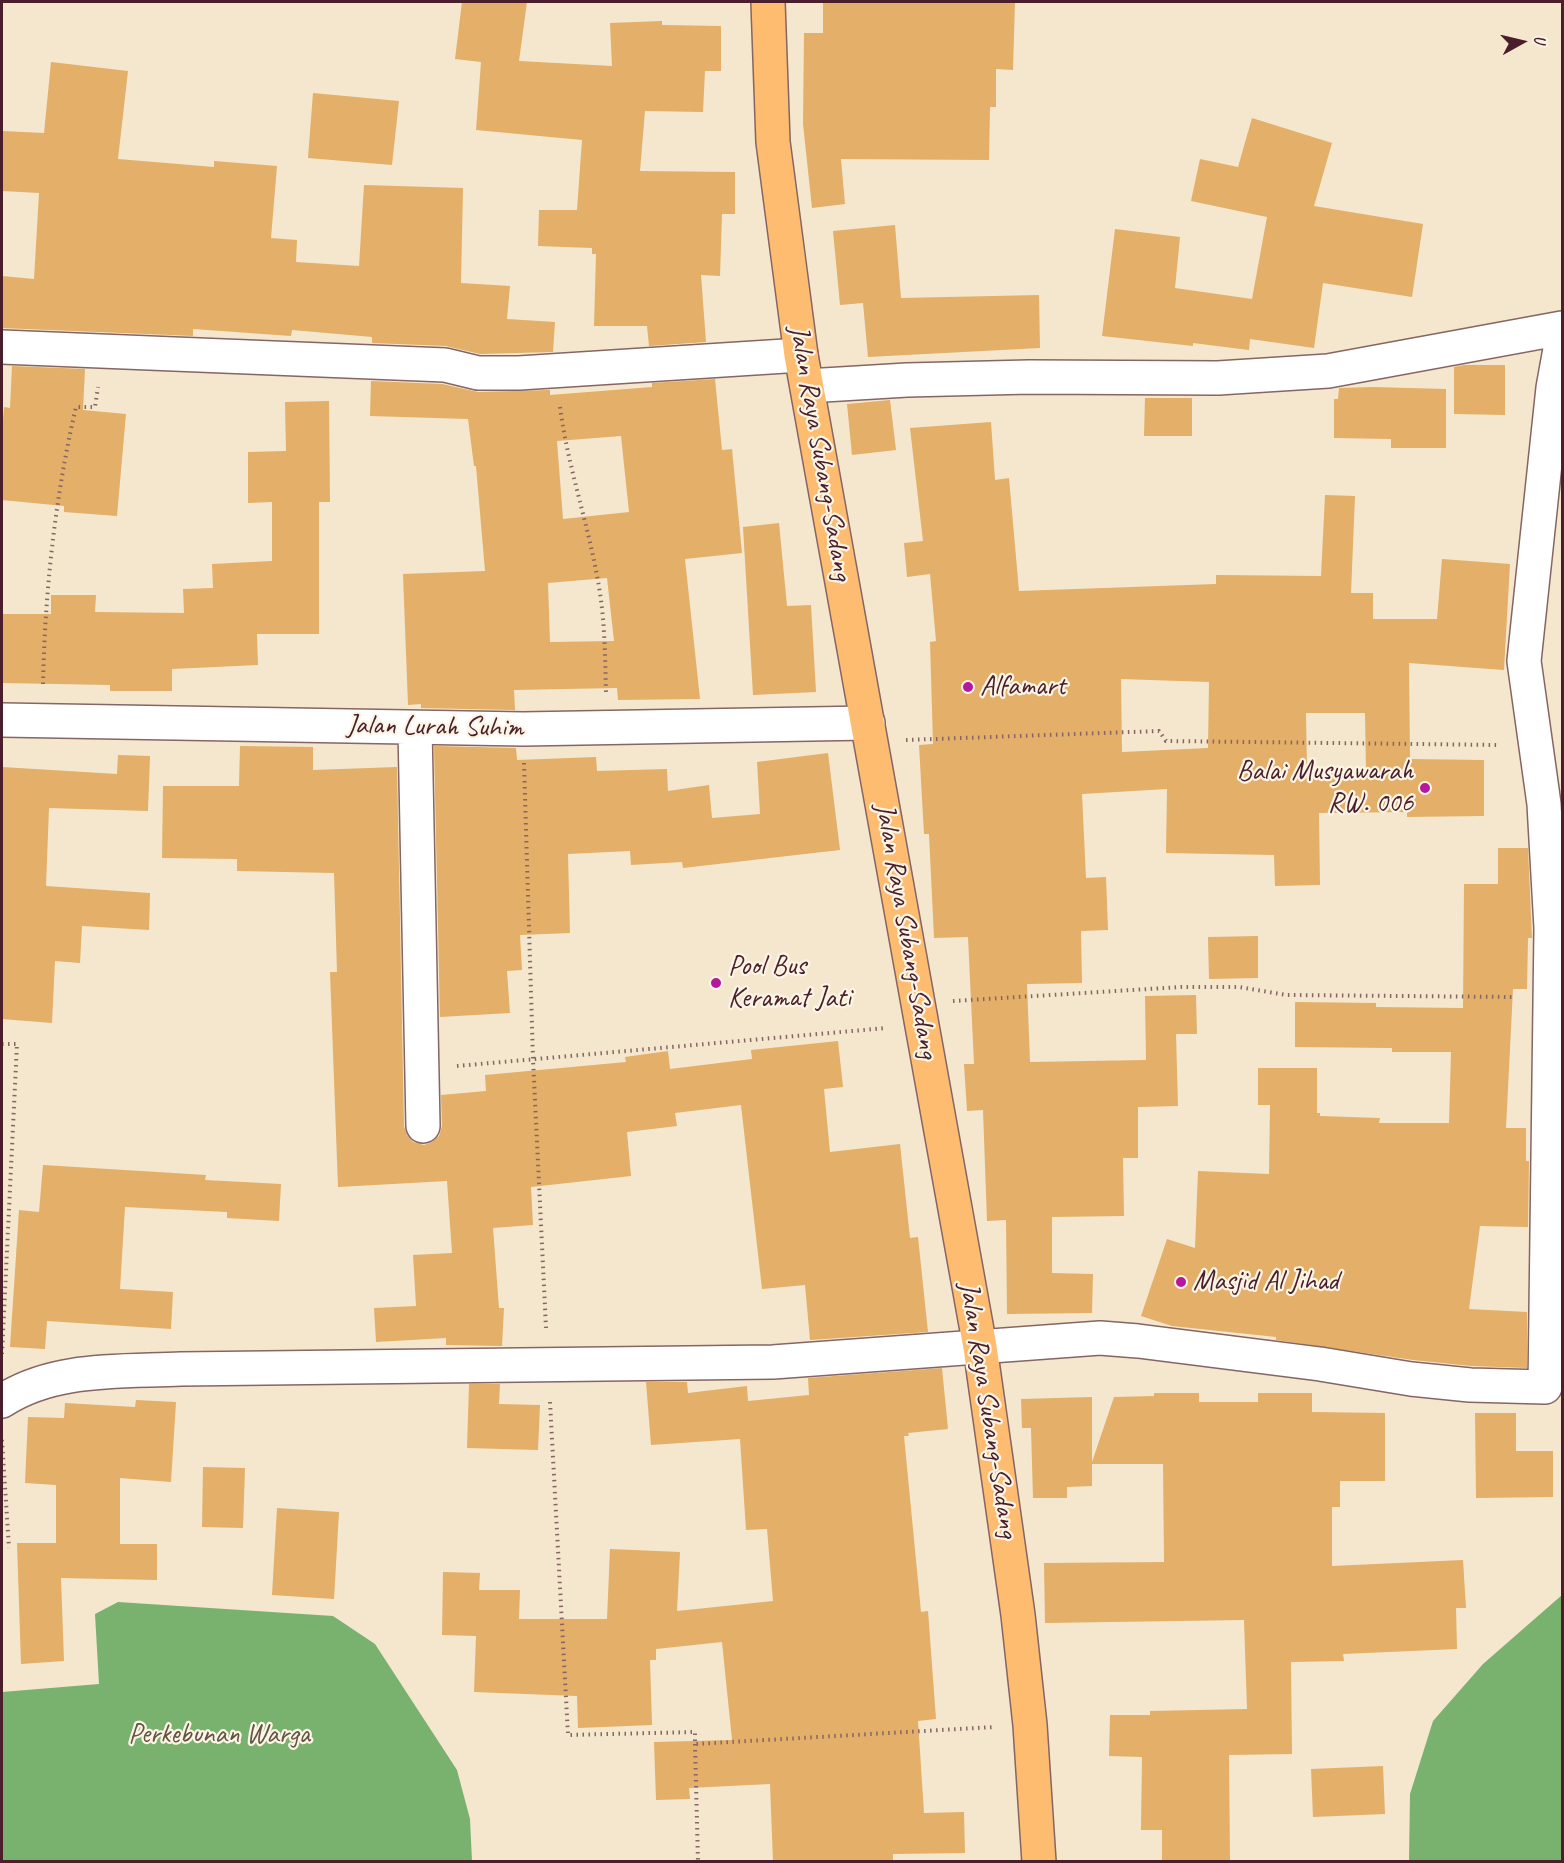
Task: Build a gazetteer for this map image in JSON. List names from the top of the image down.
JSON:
{
  "streets": {
    "main road": ["Jalan Raya Subang-Sadang"],
    "street": ["Jalan Lurah Suhim"]
  },
  "crossings": [
    ["Jalan Raya Subang-Sadang", "Jalan Lurah Suhim"]
  ],
  "parks": ["Perkebunan Warga"],
  "places": [
    "Alfamart",
    "Balai Musyawarah RW. 006",
    "Pool Bus Keramat Jati",
    "Masjid Al Jihad"
  ],
  "north": "right"
}
